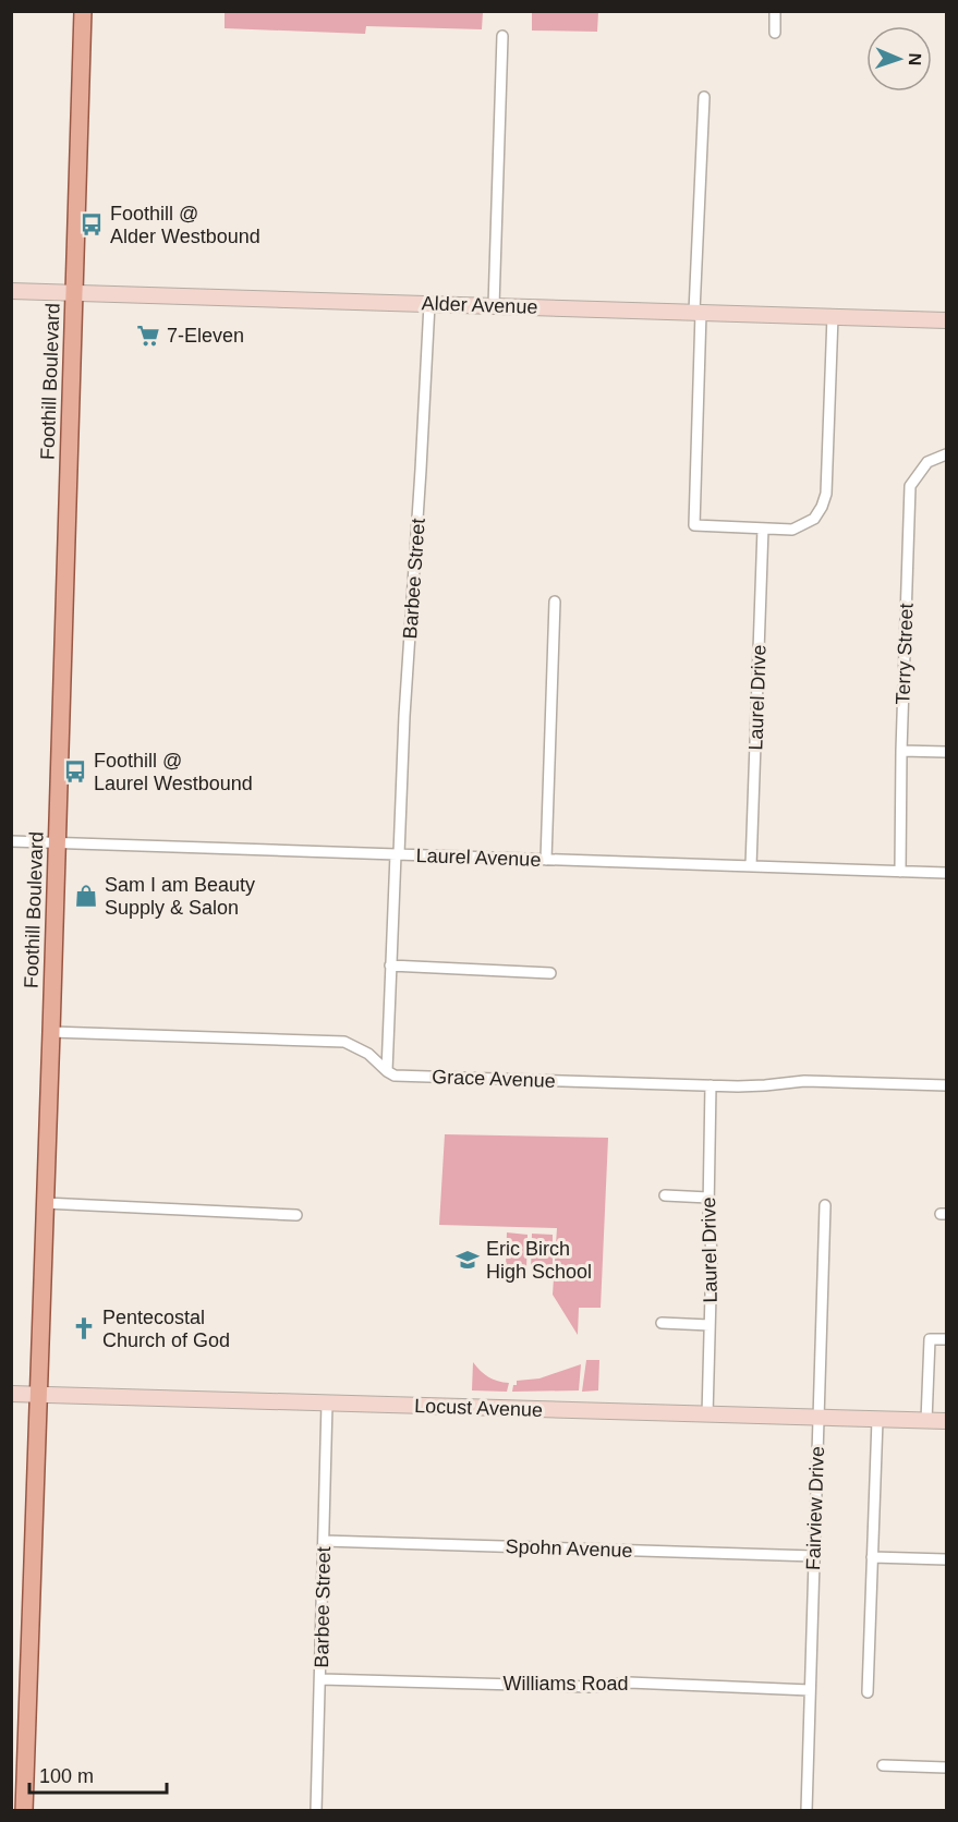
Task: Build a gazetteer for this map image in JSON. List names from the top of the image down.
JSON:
{
  "streets": {
    "main road": ["Foothill Boulevard"],
    "street": [
      "Alder Avenue",
      "Barbee Street",
      "Terry Street",
      "Laurel Drive",
      "Laurel Avenue",
      "Grace Avenue",
      "Locust Avenue",
      "Fairview Drive",
      "Spohn Avenue",
      "Williams Road"
    ]
  },
  "crossings": [
    ["Alder Avenue", "Foothill Boulevard"],
    ["Alder Avenue", "Barbee Street"],
    ["Foothill Boulevard", "Laurel Avenue"],
    ["Foothill Boulevard", "Locust Avenue"],
    ["Barbee Street", "Laurel Avenue"],
    ["Barbee Street", "Grace Avenue"],
    ["Barbee Street", "Locust Avenue"],
    ["Barbee Street", "Spohn Avenue"],
    ["Barbee Street", "Williams Road"],
    ["Terry Street", "Laurel Avenue"],
    ["Laurel Drive", "Laurel Avenue"],
    ["Laurel Drive", "Grace Avenue"],
    ["Laurel Drive", "Locust Avenue"],
    ["Locust Avenue", "Fairview Drive"],
    ["Fairview Drive", "Spohn Avenue"],
    ["Fairview Drive", "Williams Road"]
  ],
  "places": {
    "bus stop": ["Foothill @ Alder Westbound", "Foothill @ Laurel Westbound"],
    "supermarket": ["7-Eleven"],
    "shop": ["Sam I am Beauty Supply & Salon"],
    "school or university": ["Eric Birch High School"],
    "church": ["Pentecostal Church of God"]
  },
  "scale_bar": "100 m",
  "north": "right"
}
